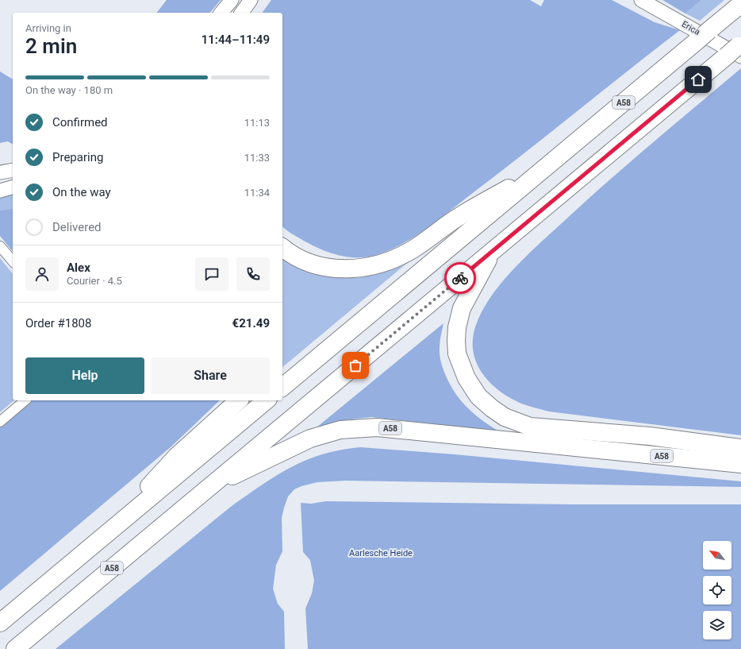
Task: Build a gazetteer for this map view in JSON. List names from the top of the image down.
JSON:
{
  "streets": {
    "highway": ["A58"],
    "main road": ["Erica"]
  },
  "crossings": [
    ["Erica", "A58"]
  ],
  "parks": ["Aarlesche Heide"],
  "north": "top left",
  "page": {
    "heading": ["2 min", "Arriving in", "11:44–11:49"],
    "panel": [
      "Alex",
      "Courier · 4.5",
      "Order #1808",
      "€21.49"
    ],
    "bar": "On the way · 180 m",
    "list": [
      ["Confirmed", "11:13"],
      ["Preparing", "11:33"],
      ["On the way", "11:34"],
      "Delivered"
    ],
    "buttons": ["Help", "Share"]
  }
}
